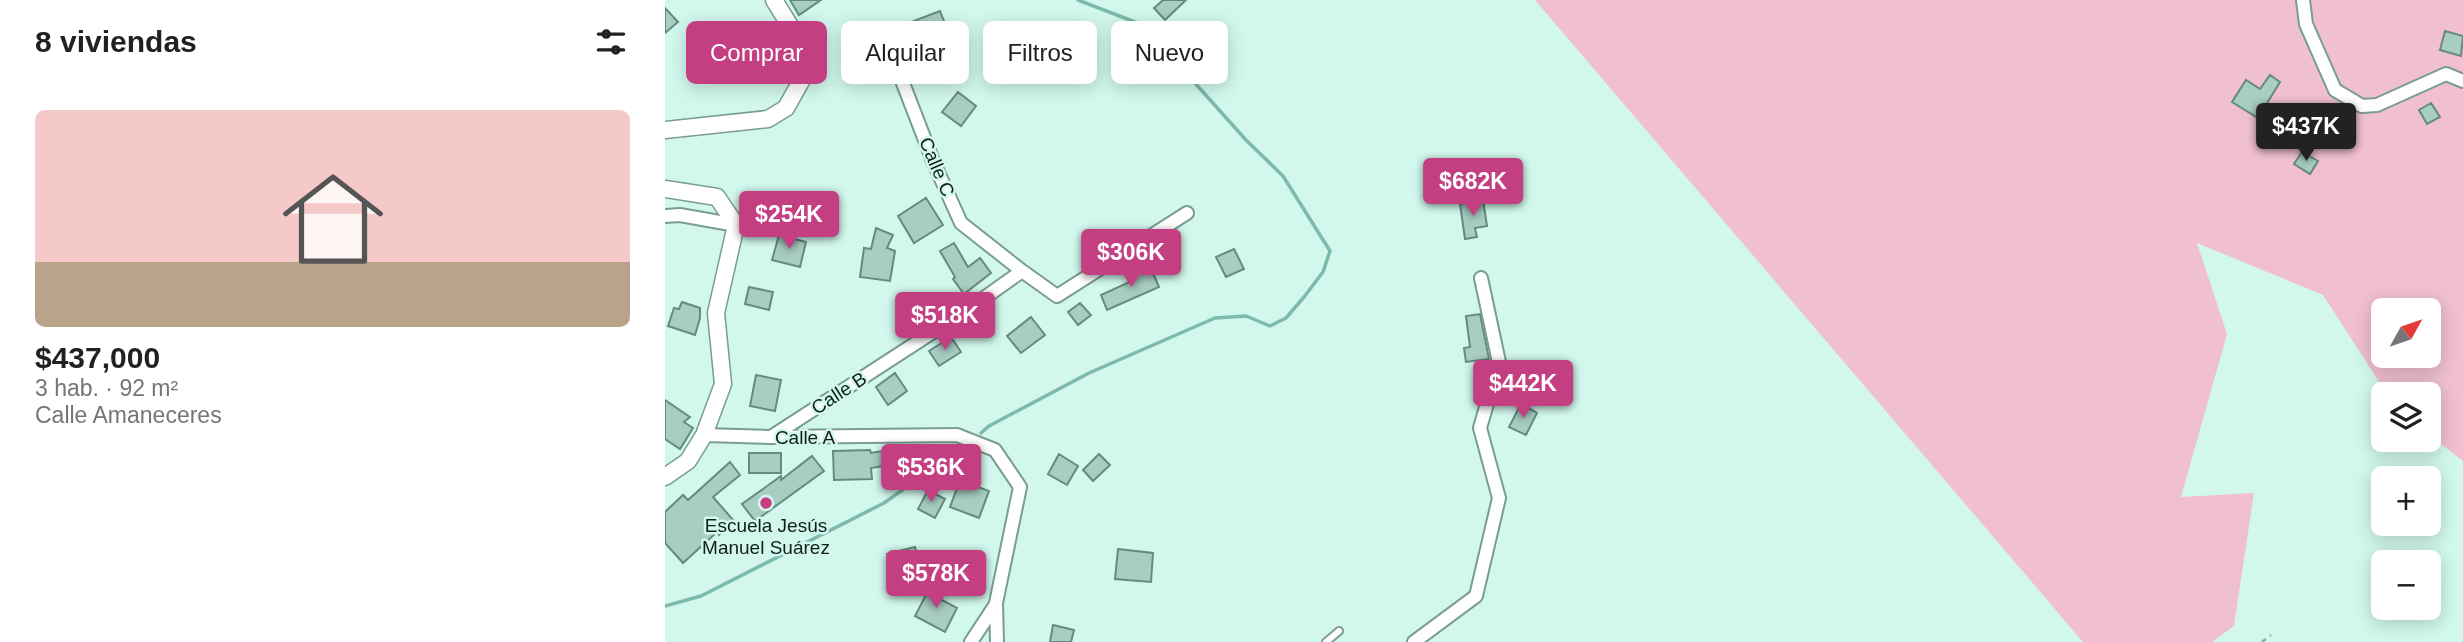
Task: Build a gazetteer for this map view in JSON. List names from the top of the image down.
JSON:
{
  "streets": {
    "street": ["Calle C", "Calle B", "Calle A"]
  },
  "crossings": [
    ["Calle C", "Calle B"],
    ["Calle B", "Calle A"]
  ],
  "places": ["Escuela Jesús Manuel Suárez"],
  "north": "top right",
  "page": {
    "heading": "8 viviendas",
    "chip": [
      "Comprar",
      "Alquilar",
      "Filtros",
      "Nuevo"
    ],
    "list": [
      {
        "name": "$437,000",
        "note": "3 hab. · 92 m² · Calle Amaneceres"
      }
    ],
    "price": [
      "$437K",
      "$682K",
      "$254K",
      "$306K",
      "$518K",
      "$442K",
      "$536K",
      "$578K"
    ],
    "map_buttons": ["+", "−"]
  }
}
